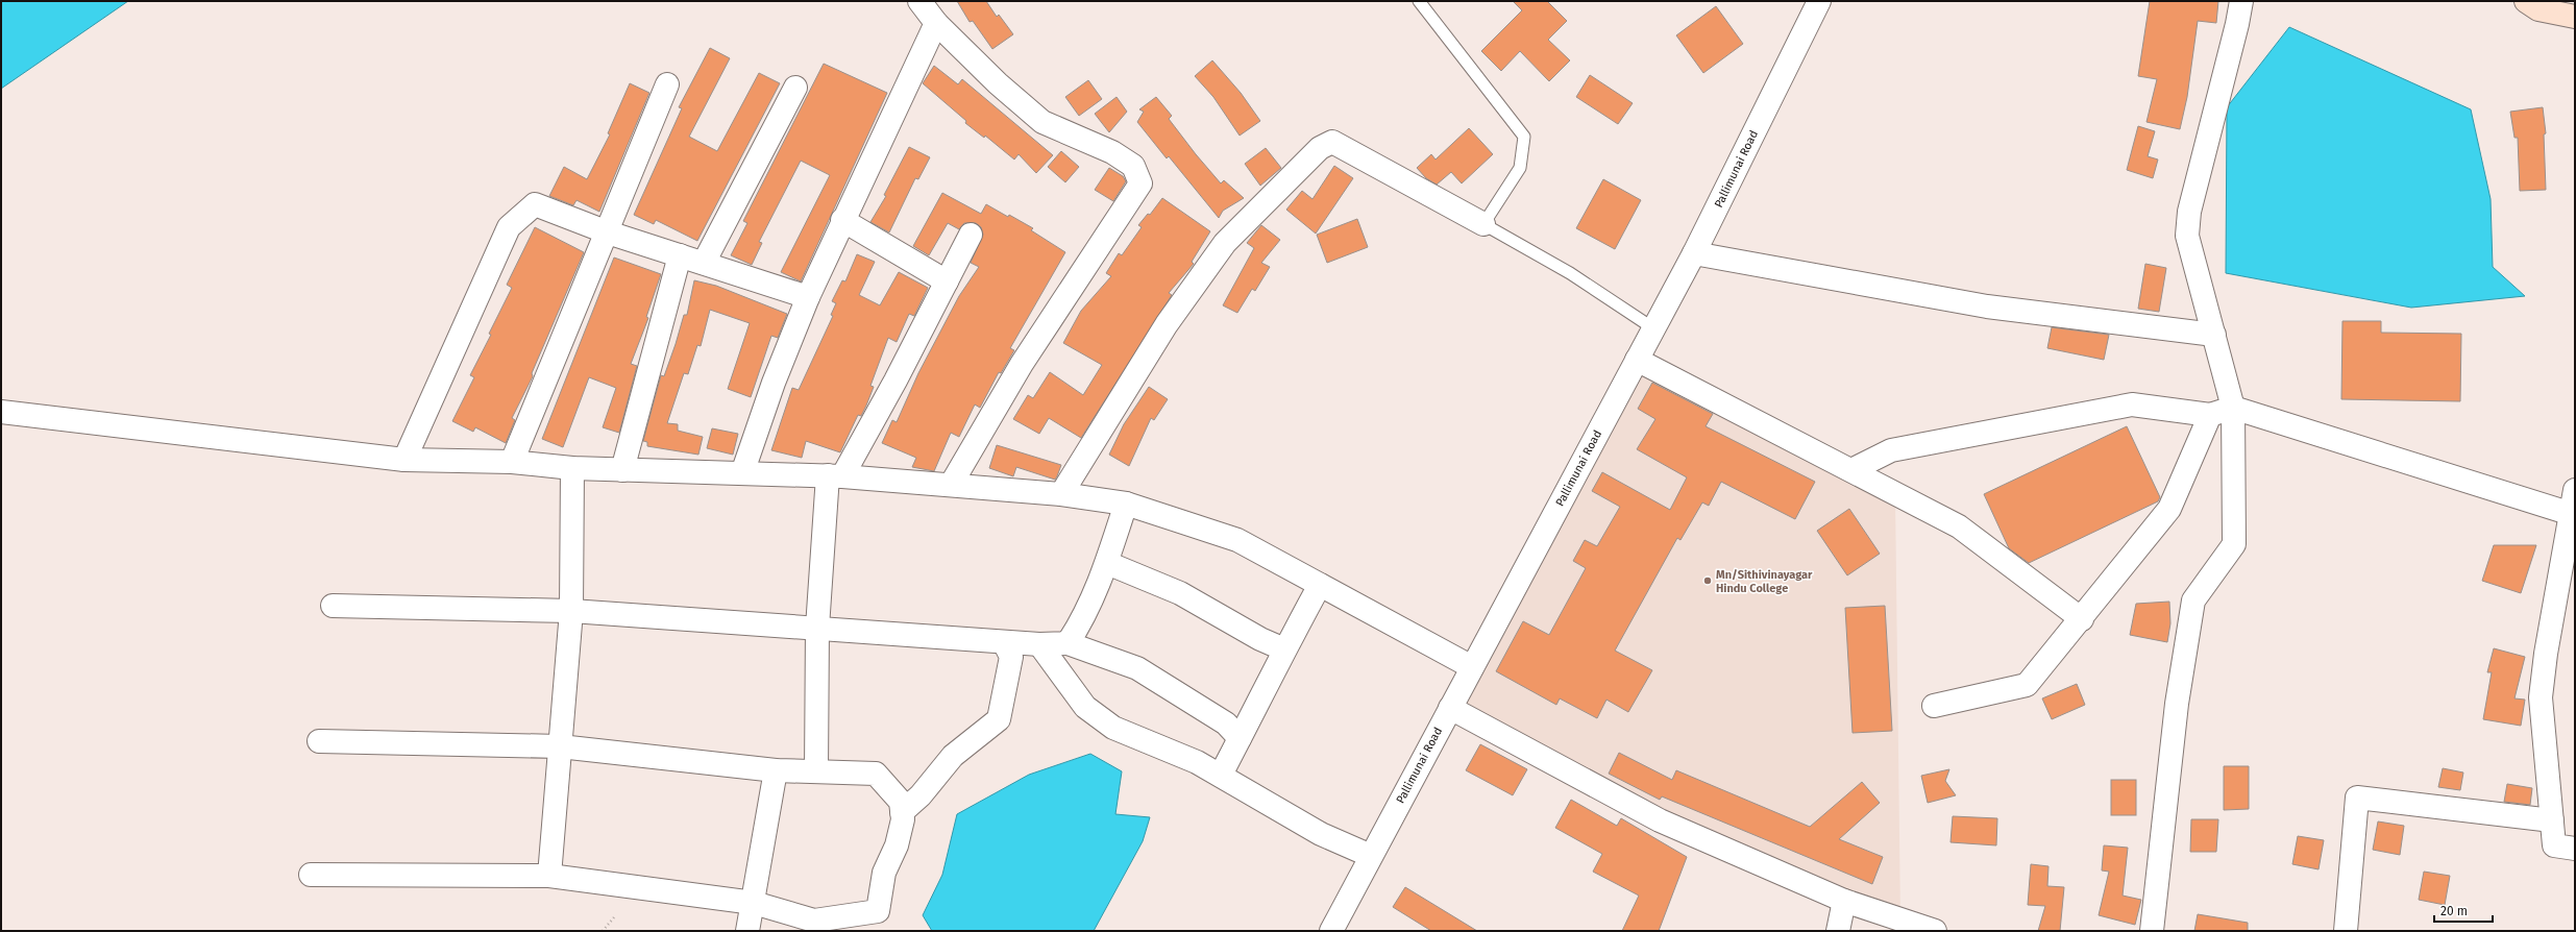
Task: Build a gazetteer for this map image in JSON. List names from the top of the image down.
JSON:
{
  "streets": {
    "street": ["Pallimunai Road"]
  },
  "places": ["Mn/Sithivinayagar Hindu College"],
  "scale_bar": "20 m"
}
